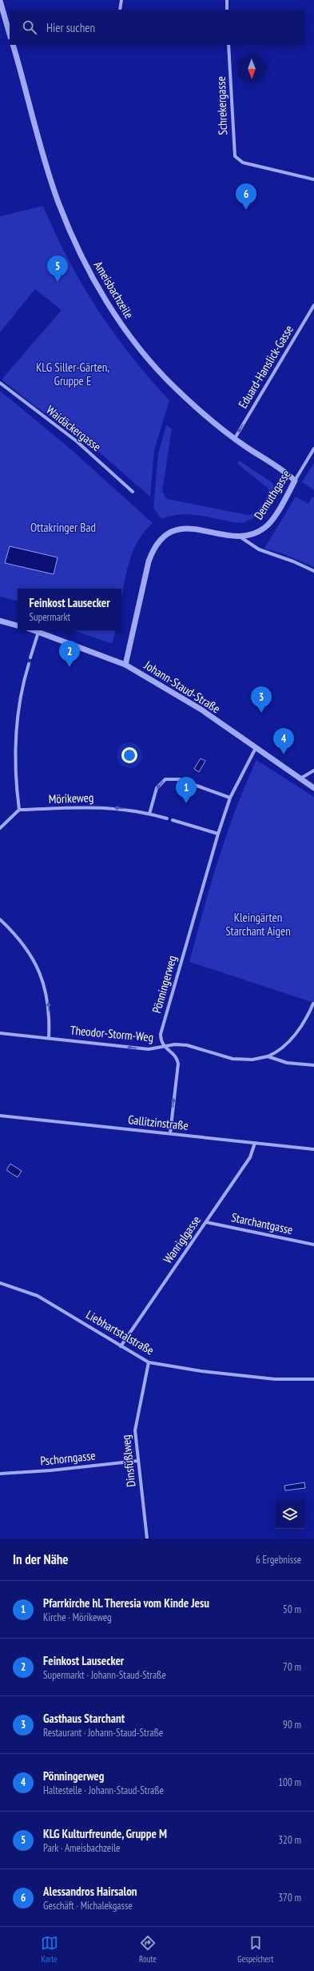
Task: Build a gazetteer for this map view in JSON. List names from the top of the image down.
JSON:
{
  "streets": {
    "street": [
      "Schrekergasse",
      "Ameisbachzeile",
      "Eduard-Hanslick-Gasse",
      "Waidäckergasse",
      "Demuthgasse",
      "Johann-Staud-Straße",
      "Mörikeweg",
      "Pönningerweg",
      "Theodor-Storm-Weg",
      "Gallitzinstraße",
      "Starchantgasse",
      "Wanriglgasse",
      "Liebhartstalstraße",
      "Pschorngasse",
      "Dinsfüßlweg"
    ]
  },
  "crossings": [
    ["Ameisbachzeile", "Eduard-Hanslick-Gasse"],
    ["Ameisbachzeile", "Demuthgasse"],
    ["Demuthgasse", "Johann-Staud-Straße"],
    ["Johann-Staud-Straße", "Pönningerweg"],
    ["Pönningerweg", "Theodor-Storm-Weg"],
    ["Gallitzinstraße", "Wanriglgasse"],
    ["Starchantgasse", "Wanriglgasse"],
    ["Wanriglgasse", "Liebhartstalstraße"],
    ["Liebhartstalstraße", "Dinsfüßlweg"],
    ["Pschorngasse", "Dinsfüßlweg"]
  ],
  "one_way": ["Eduard-Hanslick-Gasse", "Mörikeweg", "Theodor-Storm-Weg"],
  "parks": ["KLG Siller-Gärten, Gruppe E", "Ottakringer Bad", "Kleingärten Starchant Aigen"],
  "north": "bottom",
  "page": {
    "search": "Hier suchen",
    "pins": [
      "6",
      "5",
      "2",
      "3",
      "4",
      "1"
    ],
    "popup": ["Feinkost Lausecker", "Supermarkt"],
    "heading": ["In der Nähe", "6 Ergebnisse"],
    "list": [
      {
        "mark": "1",
        "name": "Pfarrkirche hl. Theresia vom Kinde Jesu",
        "note": "Kirche · Mörikeweg",
        "value": "50 m"
      },
      {
        "mark": "2",
        "name": "Feinkost Lausecker",
        "note": "Supermarkt · Johann-Staud-Straße",
        "value": "70 m"
      },
      {
        "mark": "3",
        "name": "Gasthaus Starchant",
        "note": "Restaurant · Johann-Staud-Straße",
        "value": "90 m"
      },
      {
        "mark": "4",
        "name": "Pönningerweg",
        "note": "Haltestelle · Johann-Staud-Straße",
        "value": "100 m"
      },
      {
        "mark": "5",
        "name": "KLG Kulturfreunde, Gruppe M",
        "note": "Park · Ameisbachzeile",
        "value": "320 m"
      },
      {
        "mark": "6",
        "name": "Alessandros Hairsalon",
        "note": "Geschäft · Michalekgasse",
        "value": "370 m"
      }
    ],
    "nav": ["Karte", "Route", "Gespeichert"]
  }
}
